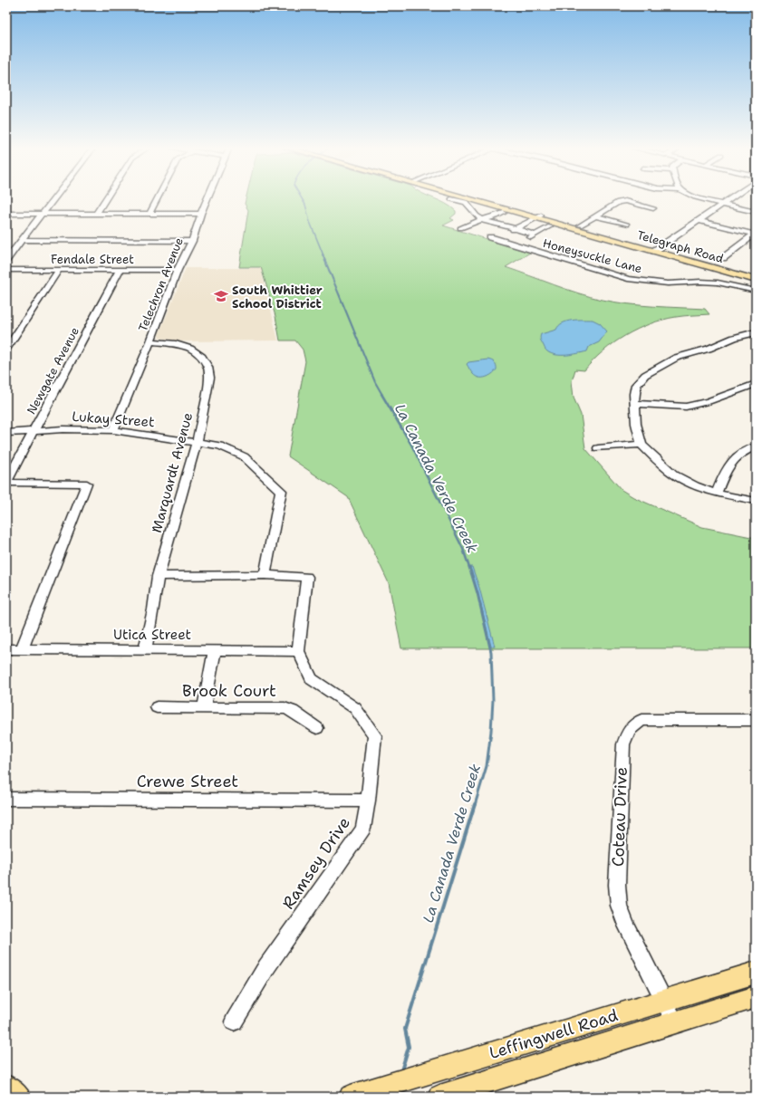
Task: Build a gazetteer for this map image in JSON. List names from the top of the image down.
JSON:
{
  "streets": {
    "main road": ["Telegraph Road", "Leffingwell Road"],
    "street": [
      "Honeysuckle Lane",
      "Fendale Street",
      "Telechron Avenue",
      "Newgate Avenue",
      "Lukay Street",
      "Marquardt Avenue",
      "Utica Street",
      "Brook Court",
      "Crewe Street",
      "Coteau Drive",
      "Ramsey Drive"
    ]
  },
  "crossings": [
    ["Fendale Street", "Telechron Avenue"],
    ["Fendale Street", "Newgate Avenue"],
    ["Telechron Avenue", "Lukay Street"],
    ["Telechron Avenue", "Marquardt Avenue"],
    ["Newgate Avenue", "Lukay Street"],
    ["Lukay Street", "Marquardt Avenue"],
    ["Marquardt Avenue", "Utica Street"],
    ["Utica Street", "Ramsey Drive"],
    ["Crewe Street", "Ramsey Drive"],
    ["Coteau Drive", "Leffingwell Road"]
  ],
  "water": ["La Canada Verde Creek"],
  "places": {
    "school or university": ["South Whittier School District"]
  }
}
